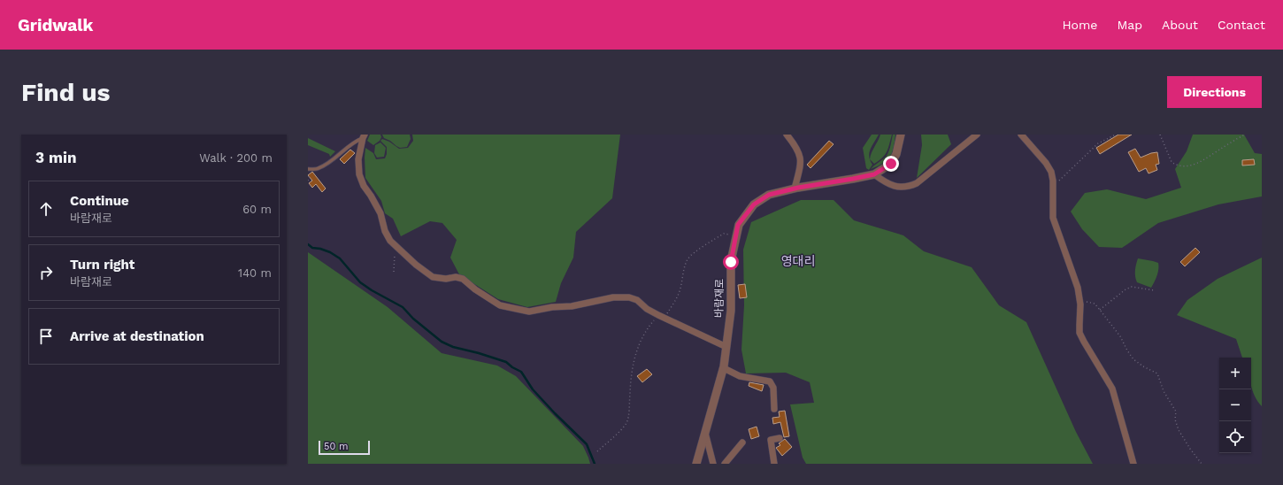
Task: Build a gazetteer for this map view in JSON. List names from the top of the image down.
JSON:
{
  "streets": {
    "street": ["바람재로"]
  },
  "districts": ["영대리"],
  "scale_bar": "50 m",
  "page": {
    "header": "Gridwalk",
    "nav": [
      "Home",
      "Map",
      "About",
      "Contact"
    ],
    "buttons": "Directions",
    "title": "Find us",
    "heading": ["3 min", "Walk · 200 m"],
    "list": [
      ["Continue", "바람재로", "60 m"],
      ["Turn right", "바람재로", "140 m"],
      "Arrive at destination"
    ],
    "map_buttons": ["+", "−"],
    "scale": "50 m"
  }
}
